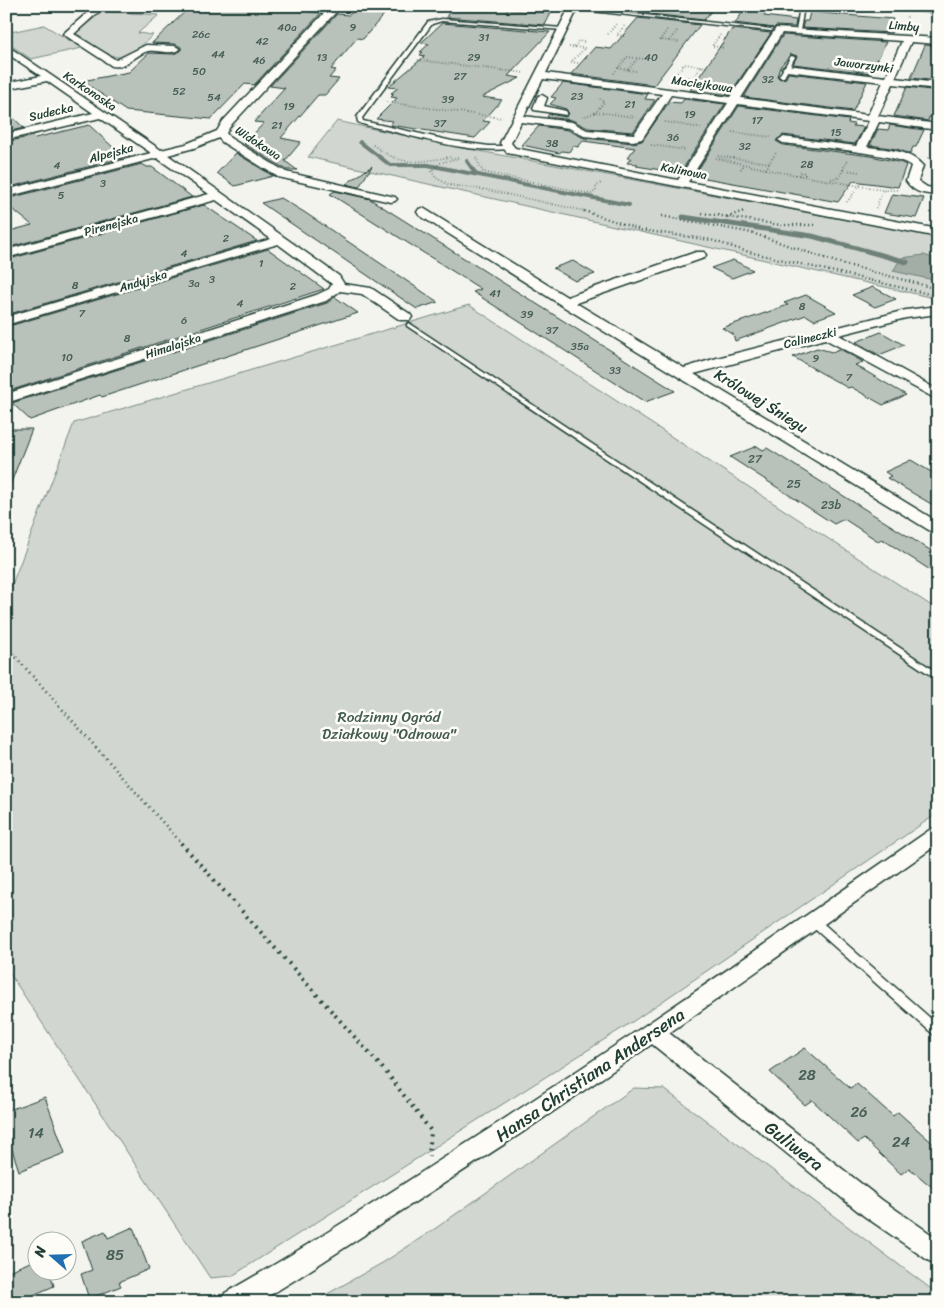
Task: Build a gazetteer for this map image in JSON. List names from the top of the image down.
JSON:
{
  "streets": {
    "street": [
      "Limby",
      "Jaworzynki",
      "Maciejkowa",
      "Karkonoska",
      "Sudecka",
      "Widokowa",
      "Alpejska",
      "Kalinowa",
      "Pirenejska",
      "Andyjska",
      "Calineczki",
      "Himalajska",
      "Królowej Śniegu",
      "Hansa Christiana Andersena",
      "Guliwera"
    ]
  },
  "crossings": [
    ["Karkonoska", "Sudecka"],
    ["Karkonoska", "Alpejska"],
    ["Widokowa", "Alpejska"],
    ["Calineczki", "Królowej Śniegu"],
    ["Hansa Christiana Andersena", "Guliwera"]
  ],
  "parks": ["Rodzinny Ogród Działkowy \"Odnowa\""],
  "house_numbers": [
    "40a",
    "9",
    "26c",
    "31",
    "42",
    "44",
    "13",
    "29",
    "40",
    "46",
    "50",
    "27",
    "32",
    "52",
    "23",
    "54",
    "39",
    "21",
    "19",
    "19",
    "17",
    "37",
    "21",
    "15",
    "36",
    "38",
    "32",
    "28",
    "4",
    "3",
    "5",
    "2",
    "4",
    "1",
    "3",
    "3a",
    "8",
    "2",
    "41",
    "4",
    "8",
    "7",
    "39",
    "6",
    "37",
    "8",
    "35a",
    "10",
    "9",
    "33",
    "7",
    "27",
    "25",
    "23b",
    "28",
    "26",
    "14",
    "24",
    "85"
  ],
  "north": "left"
}
